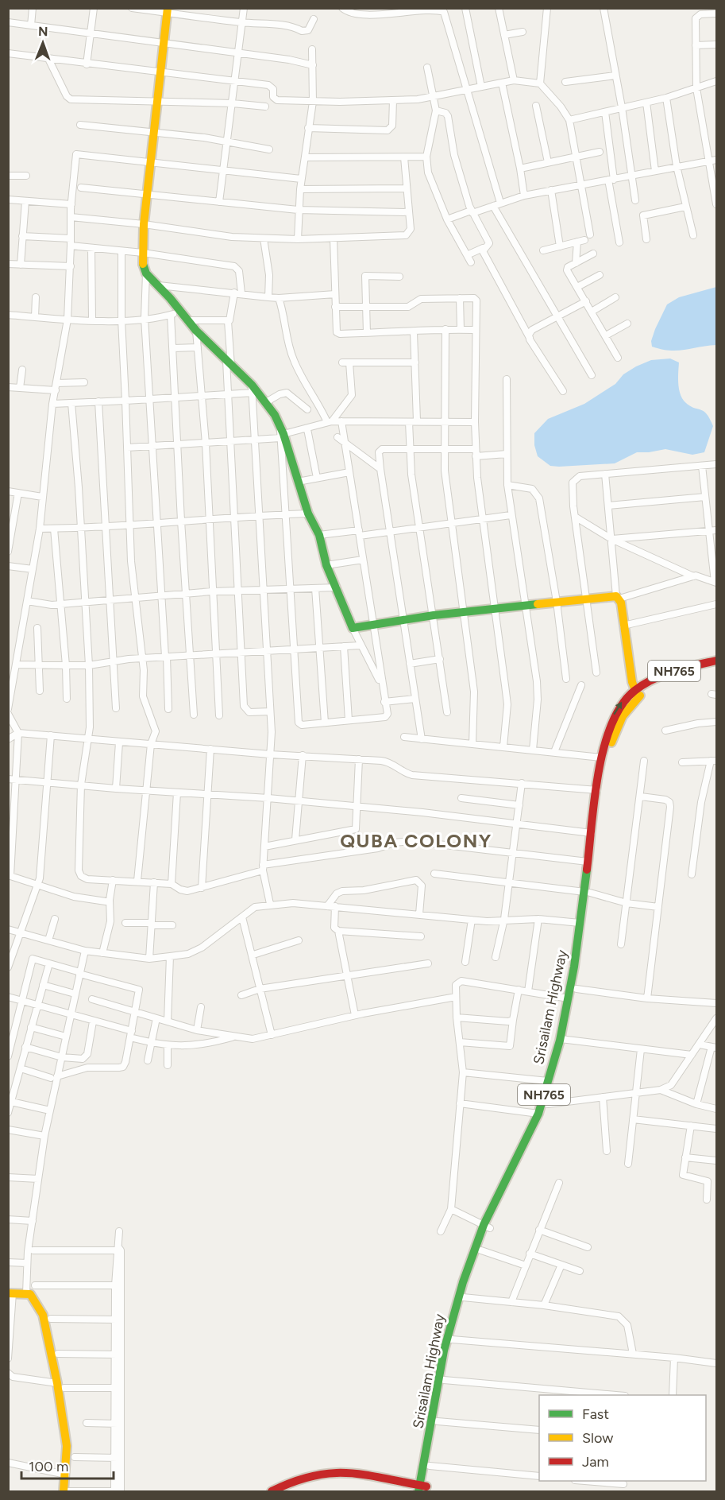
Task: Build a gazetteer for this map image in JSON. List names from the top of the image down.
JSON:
{
  "streets": {
    "main road": ["NH765", "Srisailam Highway"]
  },
  "districts": ["QUBA COLONY"],
  "legend": ["Fast", "Slow", "Jam"],
  "scale_bar": "100 m",
  "north": "top"
}
